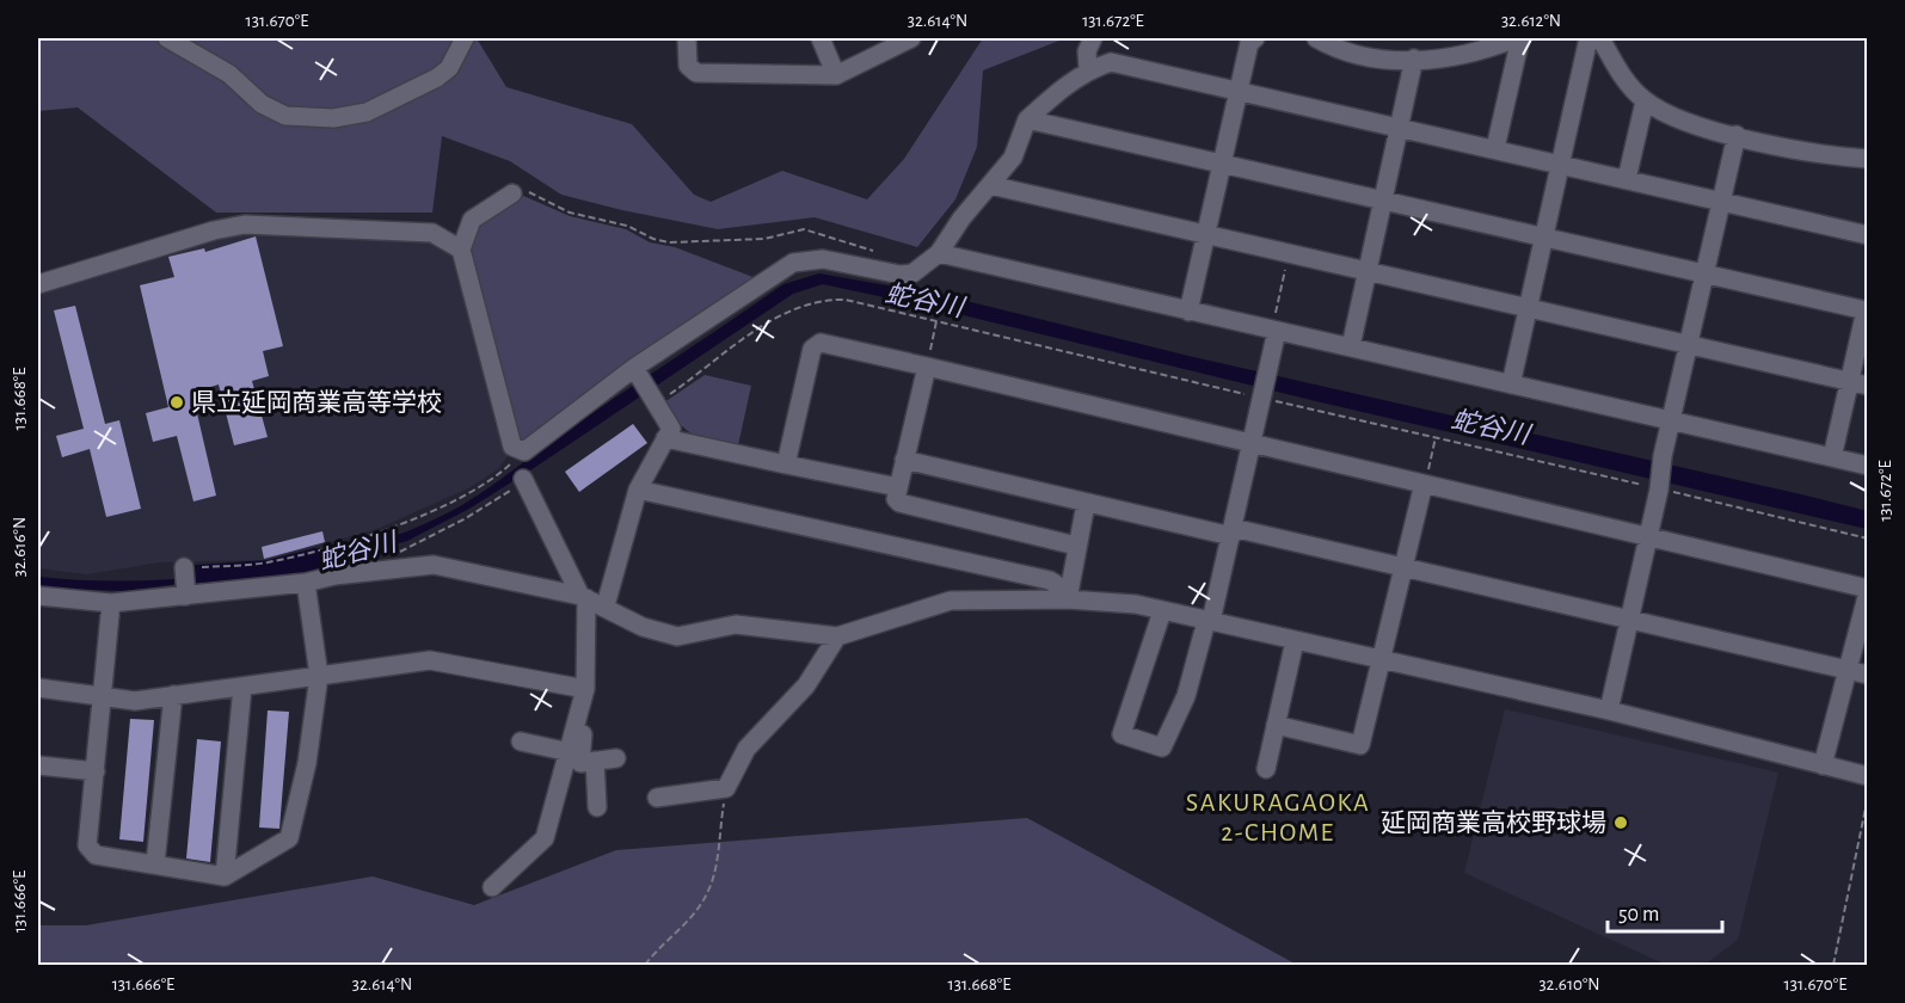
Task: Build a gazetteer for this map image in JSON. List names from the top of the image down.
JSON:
{
  "districts": ["SAKURAGAOKA 2-CHOME"],
  "water": ["蛇谷川"],
  "places": ["県立延岡商業高等学校", "延岡商業高校野球場"],
  "scale_bar": "50 m",
  "coordinates": [
    "131.670°E",
    "32.614°N",
    "131.672°E",
    "32.612°N",
    "131.668°E",
    "32.616°N",
    "131.666°E",
    "32.610°N"
  ]
}
